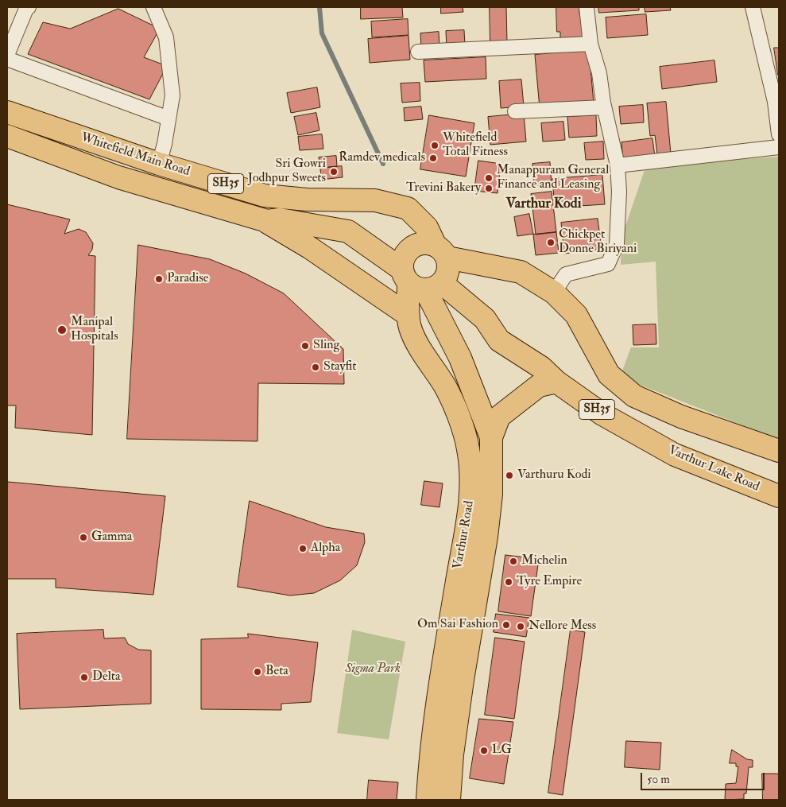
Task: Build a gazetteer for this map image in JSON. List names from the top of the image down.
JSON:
{
  "streets": {
    "main road": [
      "Whitefield Main Road",
      "SH35",
      "Varthur Lake Road",
      "Varthur Road"
    ]
  },
  "crossings": [
    ["Whitefield Main Road", "SH35"],
    ["Whitefield Main Road", "Varthur Lake Road"],
    ["Whitefield Main Road", "Varthur Road"],
    ["SH35", "Varthur Lake Road"],
    ["SH35", "Varthur Road"],
    ["Varthur Lake Road", "Varthur Road"]
  ],
  "districts": ["Varthur Kodi"],
  "parks": ["Sigma Park"],
  "places": [
    "Whitefield Total Fitness",
    "Ramdev medicals",
    "Sri Gowri Jodhpur Sweets",
    "Manappuram General Finance and Leasing",
    "Trevini Bakery",
    "Chickpet Donne Biriyani",
    "Paradise",
    "Manipal Hospitals",
    "Sling",
    "Stayfit",
    "Varthuru Kodi",
    "Gamma",
    "Alpha",
    "Michelin",
    "Tyre Empire",
    "Om Sai Fashion",
    "Nellore Mess",
    "Beta",
    "Delta",
    "LG"
  ],
  "scale_bar": "50 m"
}
